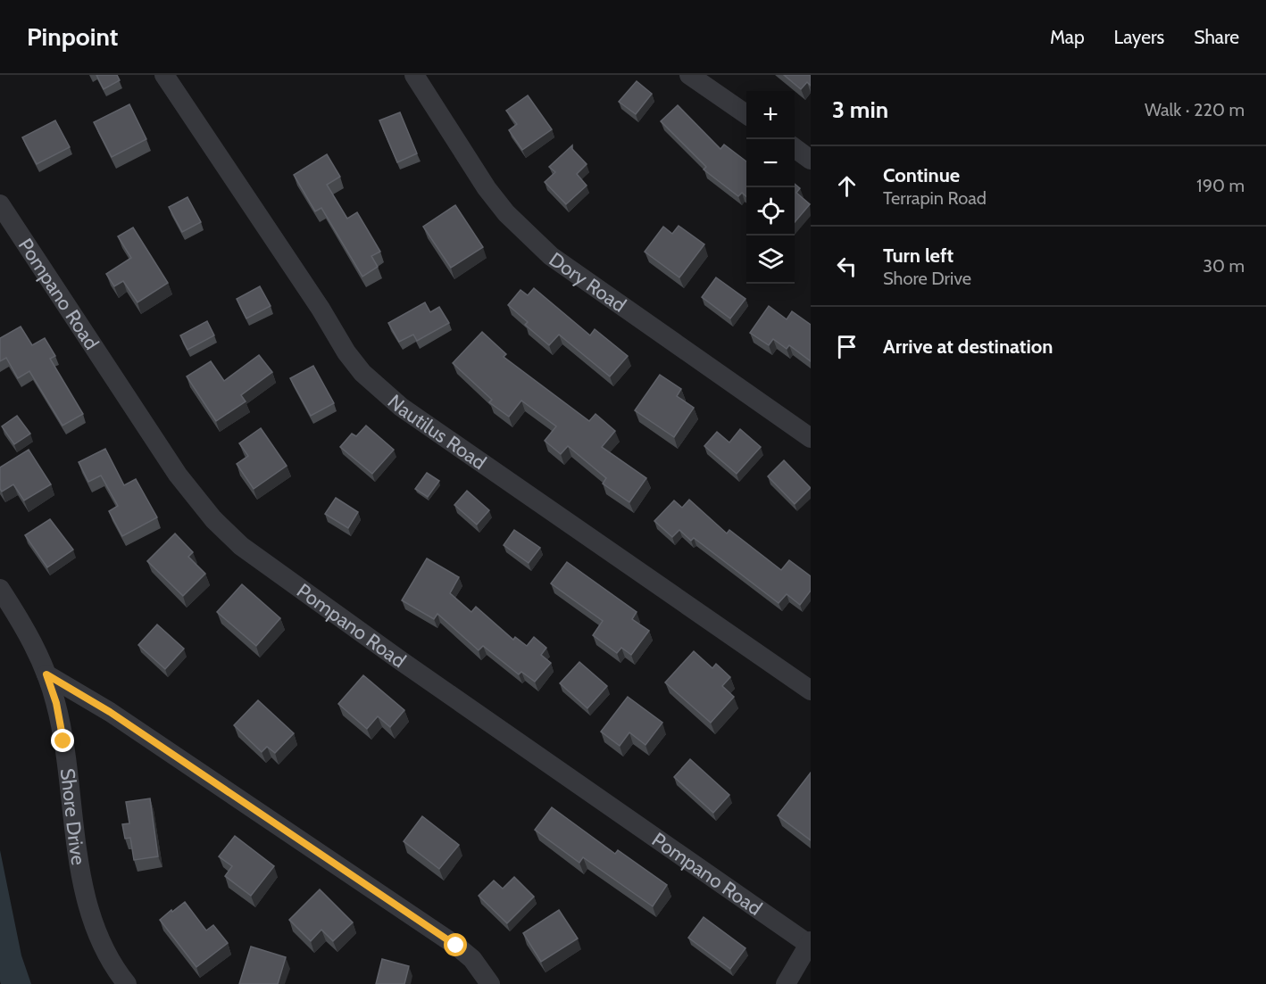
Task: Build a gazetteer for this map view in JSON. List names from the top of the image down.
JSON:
{
  "streets": {
    "street": [
      "Dory Road",
      "Pompano Road",
      "Nautilus Road",
      "Shore Drive"
    ]
  },
  "page": {
    "header": "Pinpoint",
    "nav": ["Map", "Layers", "Share"],
    "heading": ["3 min", "Walk · 220 m"],
    "map_buttons": ["+", "−"],
    "list": [
      ["Continue", "Terrapin Road", "190 m"],
      ["Turn left", "Shore Drive", "30 m"],
      "Arrive at destination"
    ]
  }
}
